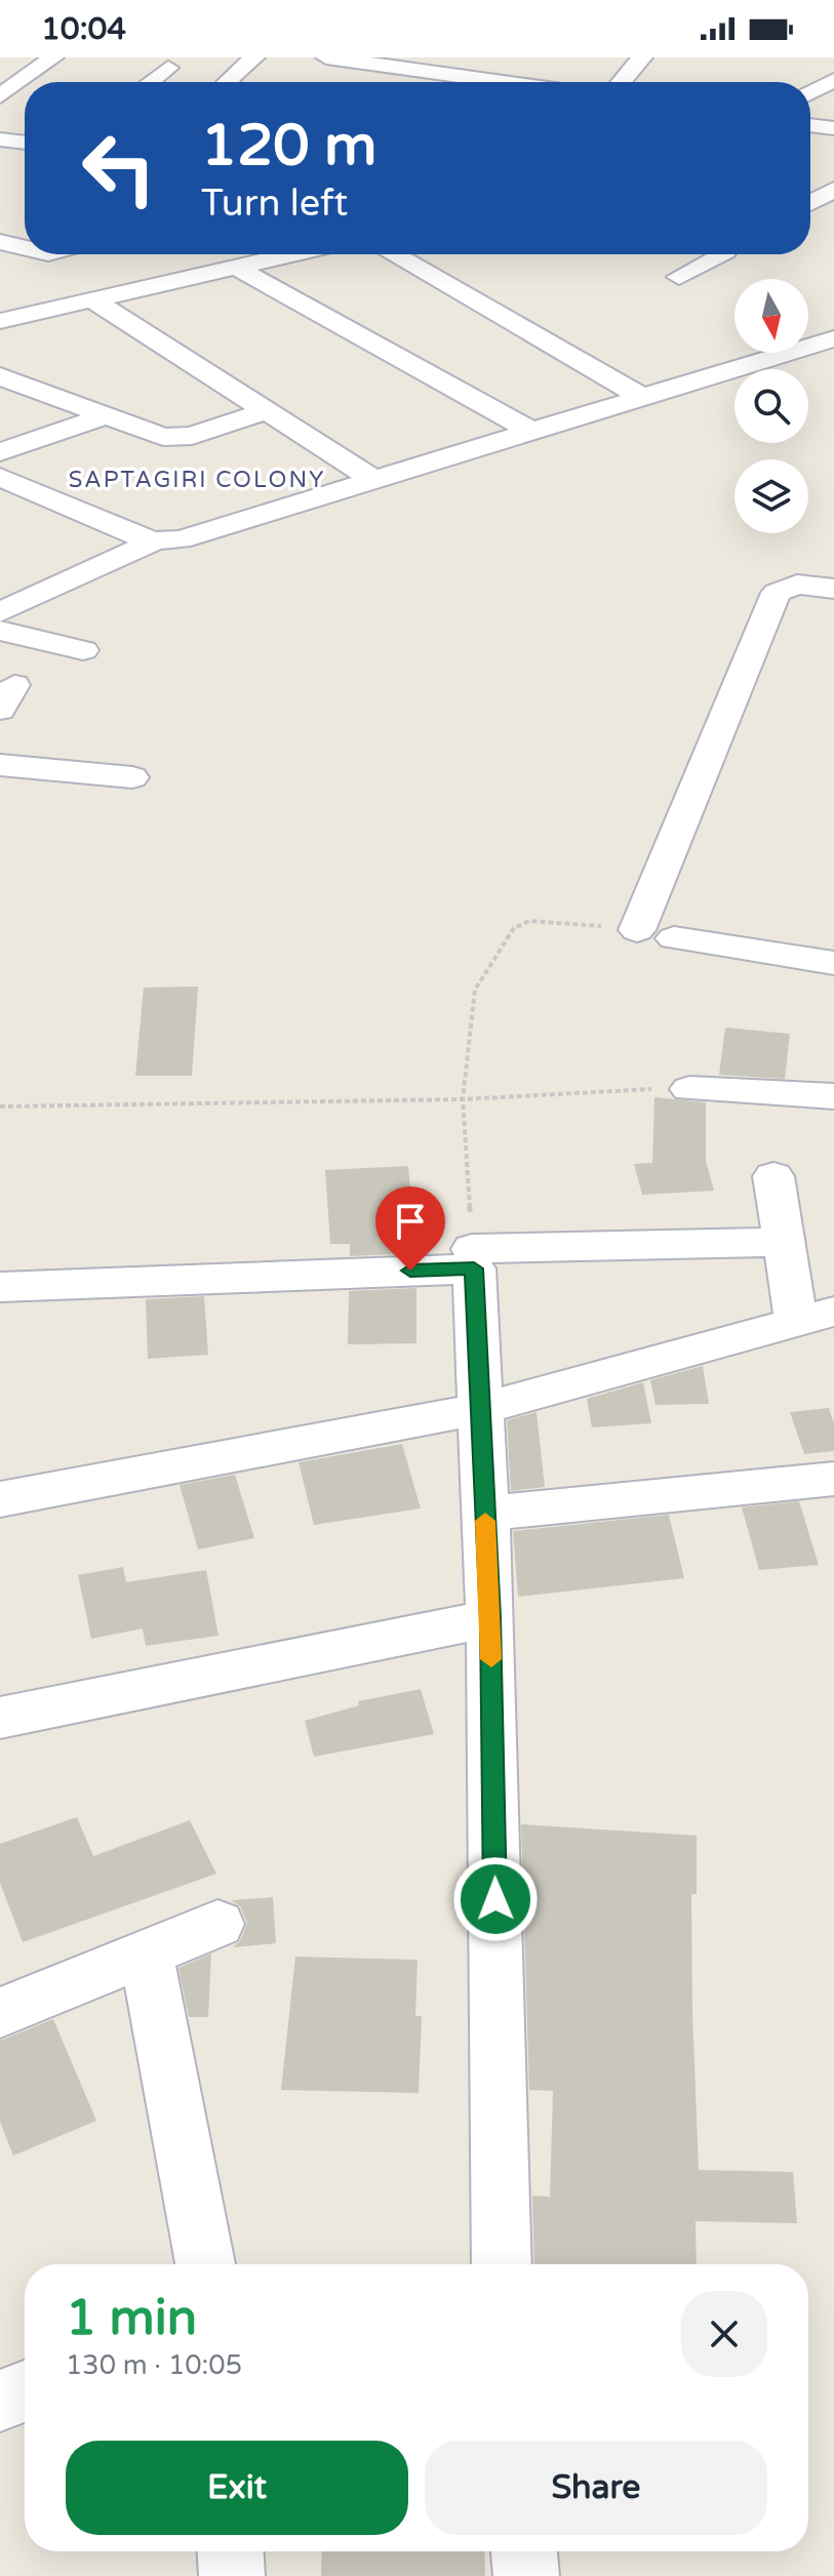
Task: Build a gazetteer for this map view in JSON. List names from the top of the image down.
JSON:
{
  "districts": ["SAPTAGIRI COLONY"],
  "north": "bottom",
  "page": {
    "status": "10:04",
    "turn": ["120 m", "Turn left"],
    "heading": ["1 min", "130 m · 10:05"],
    "buttons": ["Exit", "Share"]
  }
}
